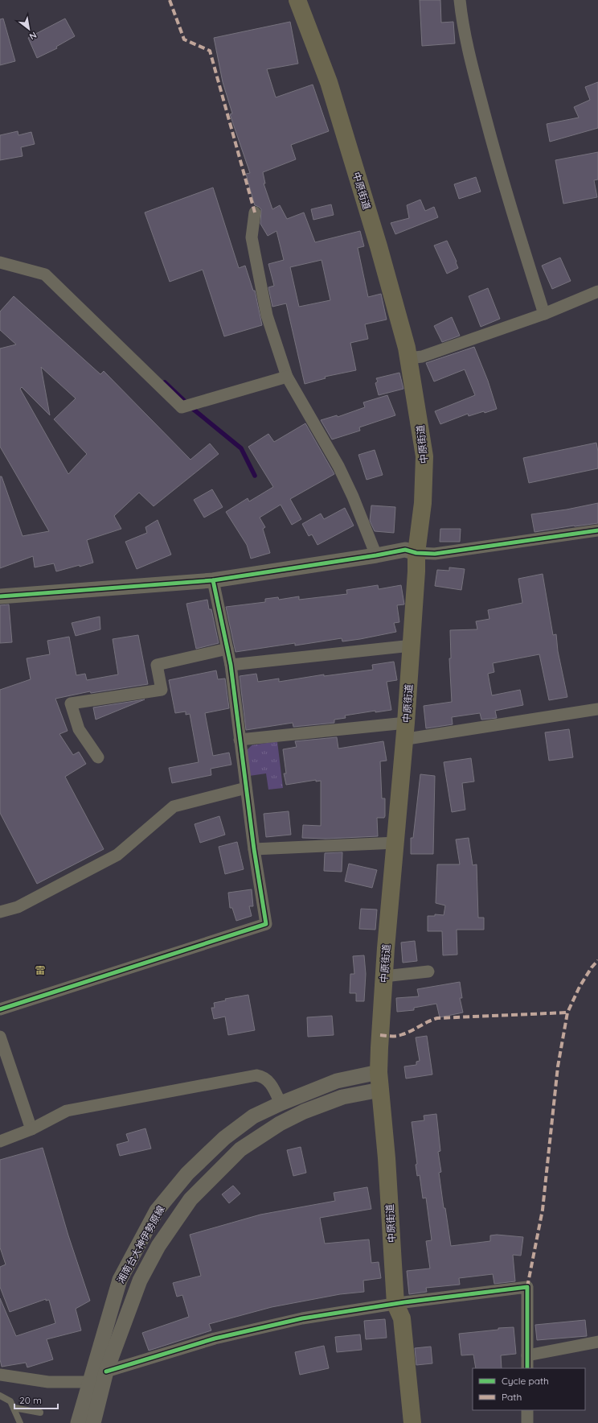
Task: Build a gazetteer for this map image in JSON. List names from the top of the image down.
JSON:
{
  "streets": {
    "main road": ["中原街道"],
    "street": ["湘南台大神伊勢原線"]
  },
  "crossings": [
    ["中原街道", "湘南台大神伊勢原線"]
  ],
  "districts": ["雷"],
  "legend": ["Cycle path", "Path"],
  "scale_bar": "20 m",
  "north": "bottom right"
}
